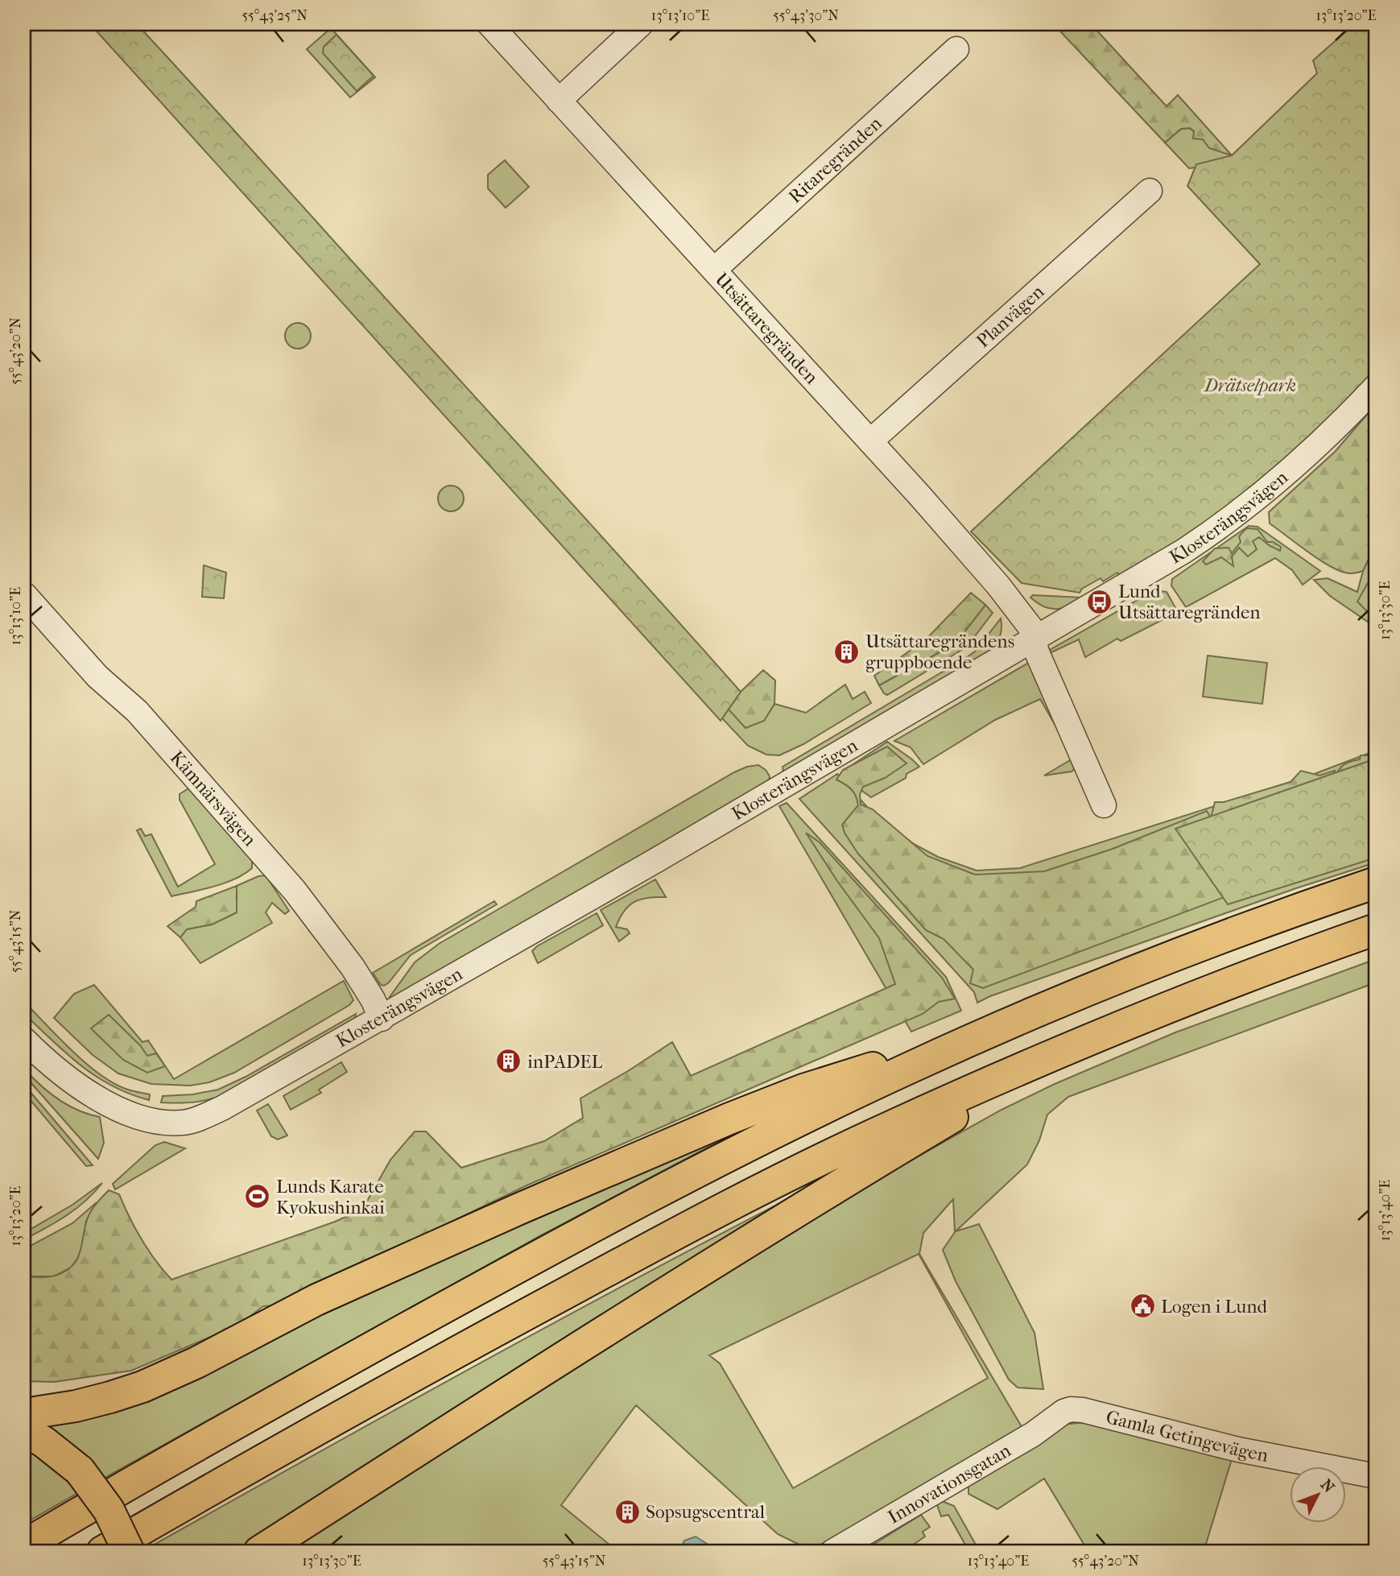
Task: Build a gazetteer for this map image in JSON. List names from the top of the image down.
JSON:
{
  "streets": {
    "street": [
      "Ritaregränden",
      "Planvägen",
      "Utsättaregränden",
      "Klosterängsvägen",
      "Kämnärsvägen",
      "Gamla Getingevägen",
      "Innovationsgatan"
    ]
  },
  "crossings": [
    ["Ritaregränden", "Utsättaregränden"],
    ["Planvägen", "Utsättaregränden"],
    ["Utsättaregränden", "Klosterängsvägen"],
    ["Klosterängsvägen", "Kämnärsvägen"],
    ["Gamla Getingevägen", "Innovationsgatan"]
  ],
  "parks": ["Drätselpark"],
  "places": {
    "bus stop": ["Lund Utsättaregränden"],
    "building": ["Utsättaregrändens gruppboende", "inPADEL", "Sopsugscentral"],
    "sports": ["Lunds Karate Kyokushinkai"],
    "public building": ["Logen i Lund"]
  },
  "north": "top right",
  "coordinates": [
    "55°43'25\"N",
    "13°13'10\"E",
    "55°43'30\"N",
    "13°13'20\"E",
    "55°43'20\"N",
    "13°13'30\"E",
    "55°43'15\"N",
    "13°13'40\"E"
  ]
}
